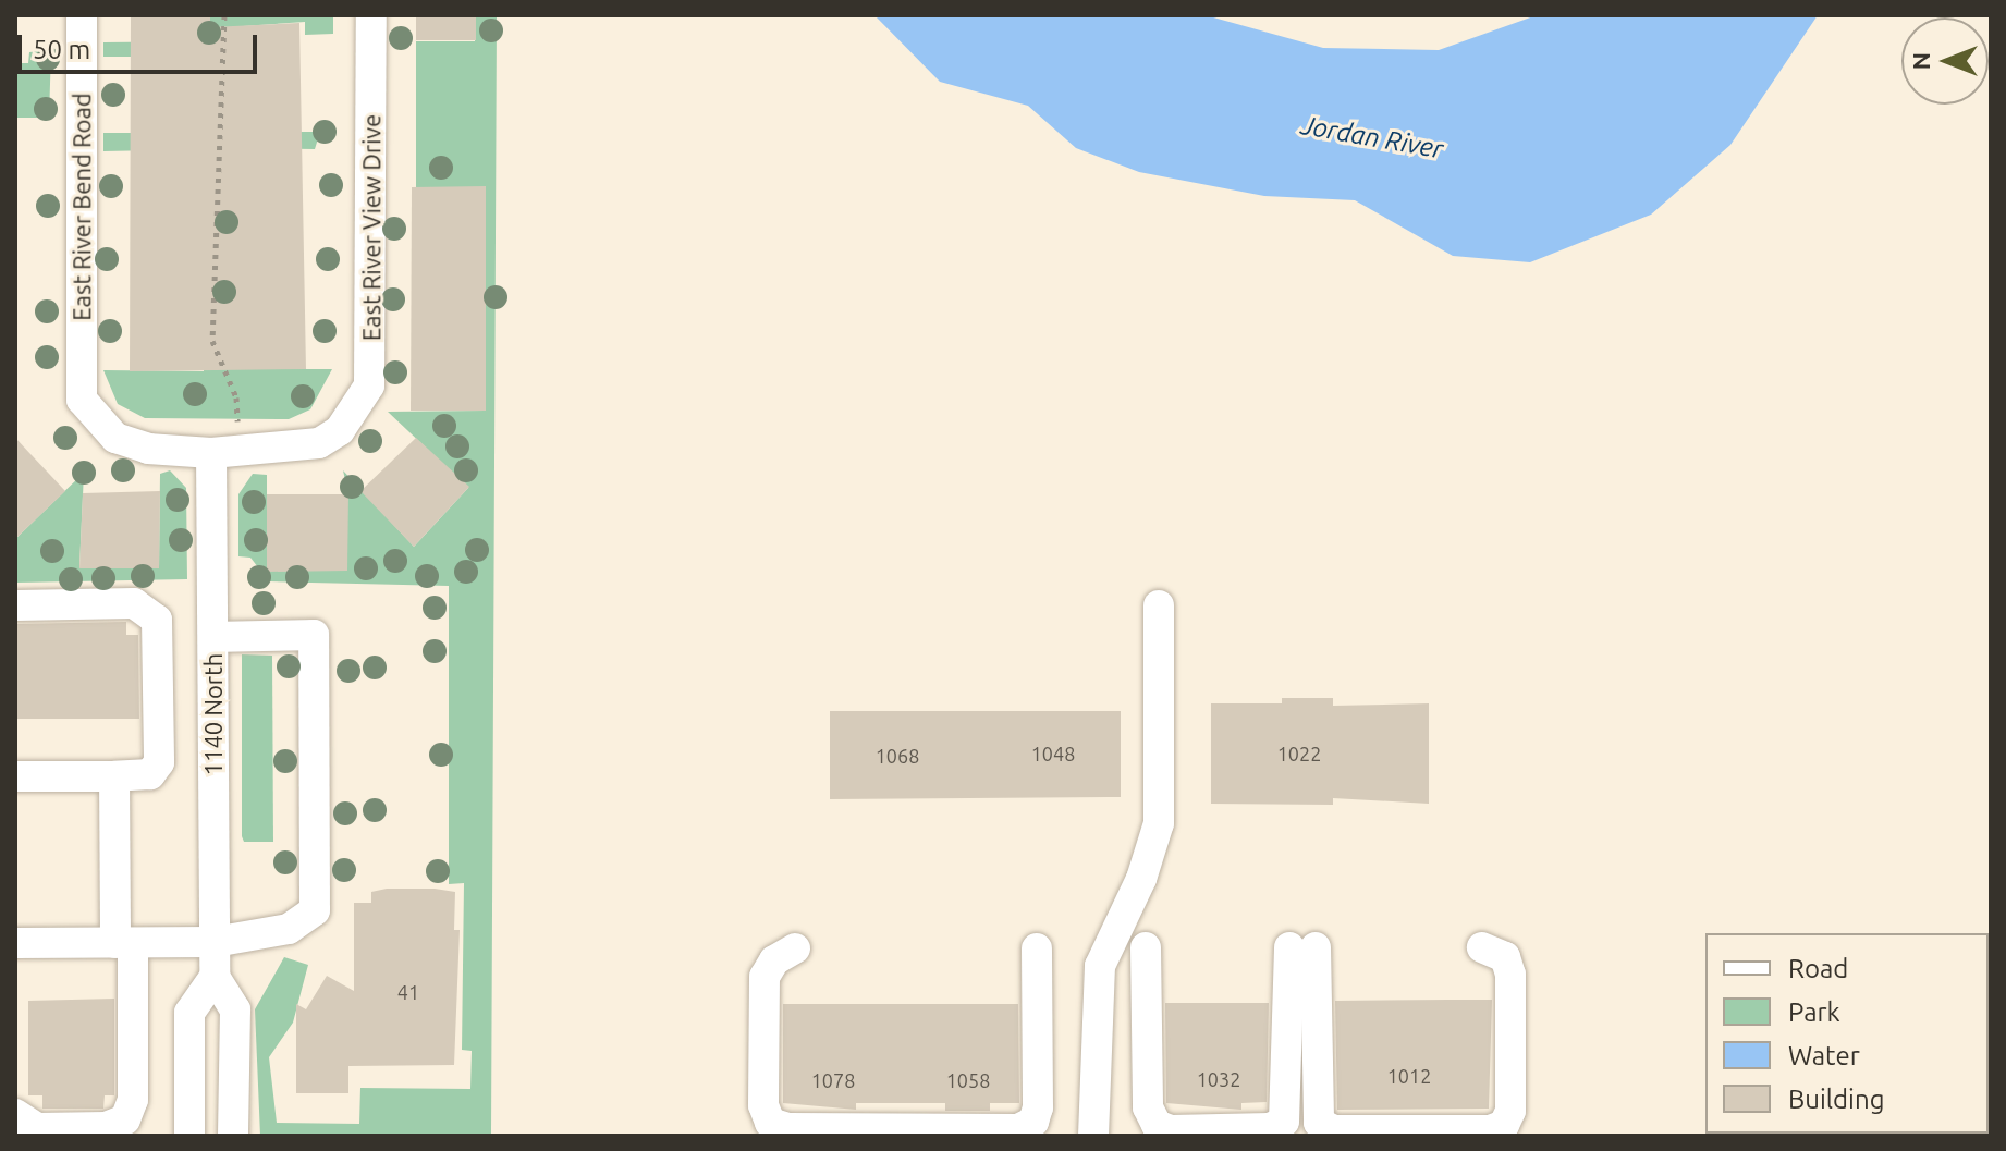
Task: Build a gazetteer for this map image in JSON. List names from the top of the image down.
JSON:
{
  "streets": {
    "street": ["East River Bend Road", "East River View Drive", "1140 North"]
  },
  "crossings": [
    ["East River Bend Road", "East River View Drive"],
    ["East River Bend Road", "1140 North"],
    ["East River View Drive", "1140 North"]
  ],
  "water": ["Jordan River"],
  "house_numbers": [
    "1048",
    "1022",
    "1068",
    "41",
    "1012",
    "1032",
    "1078",
    "1058"
  ],
  "legend": [
    "Road",
    "Park",
    "Water",
    "Building"
  ],
  "scale_bar": "50 m",
  "north": "left"
}
